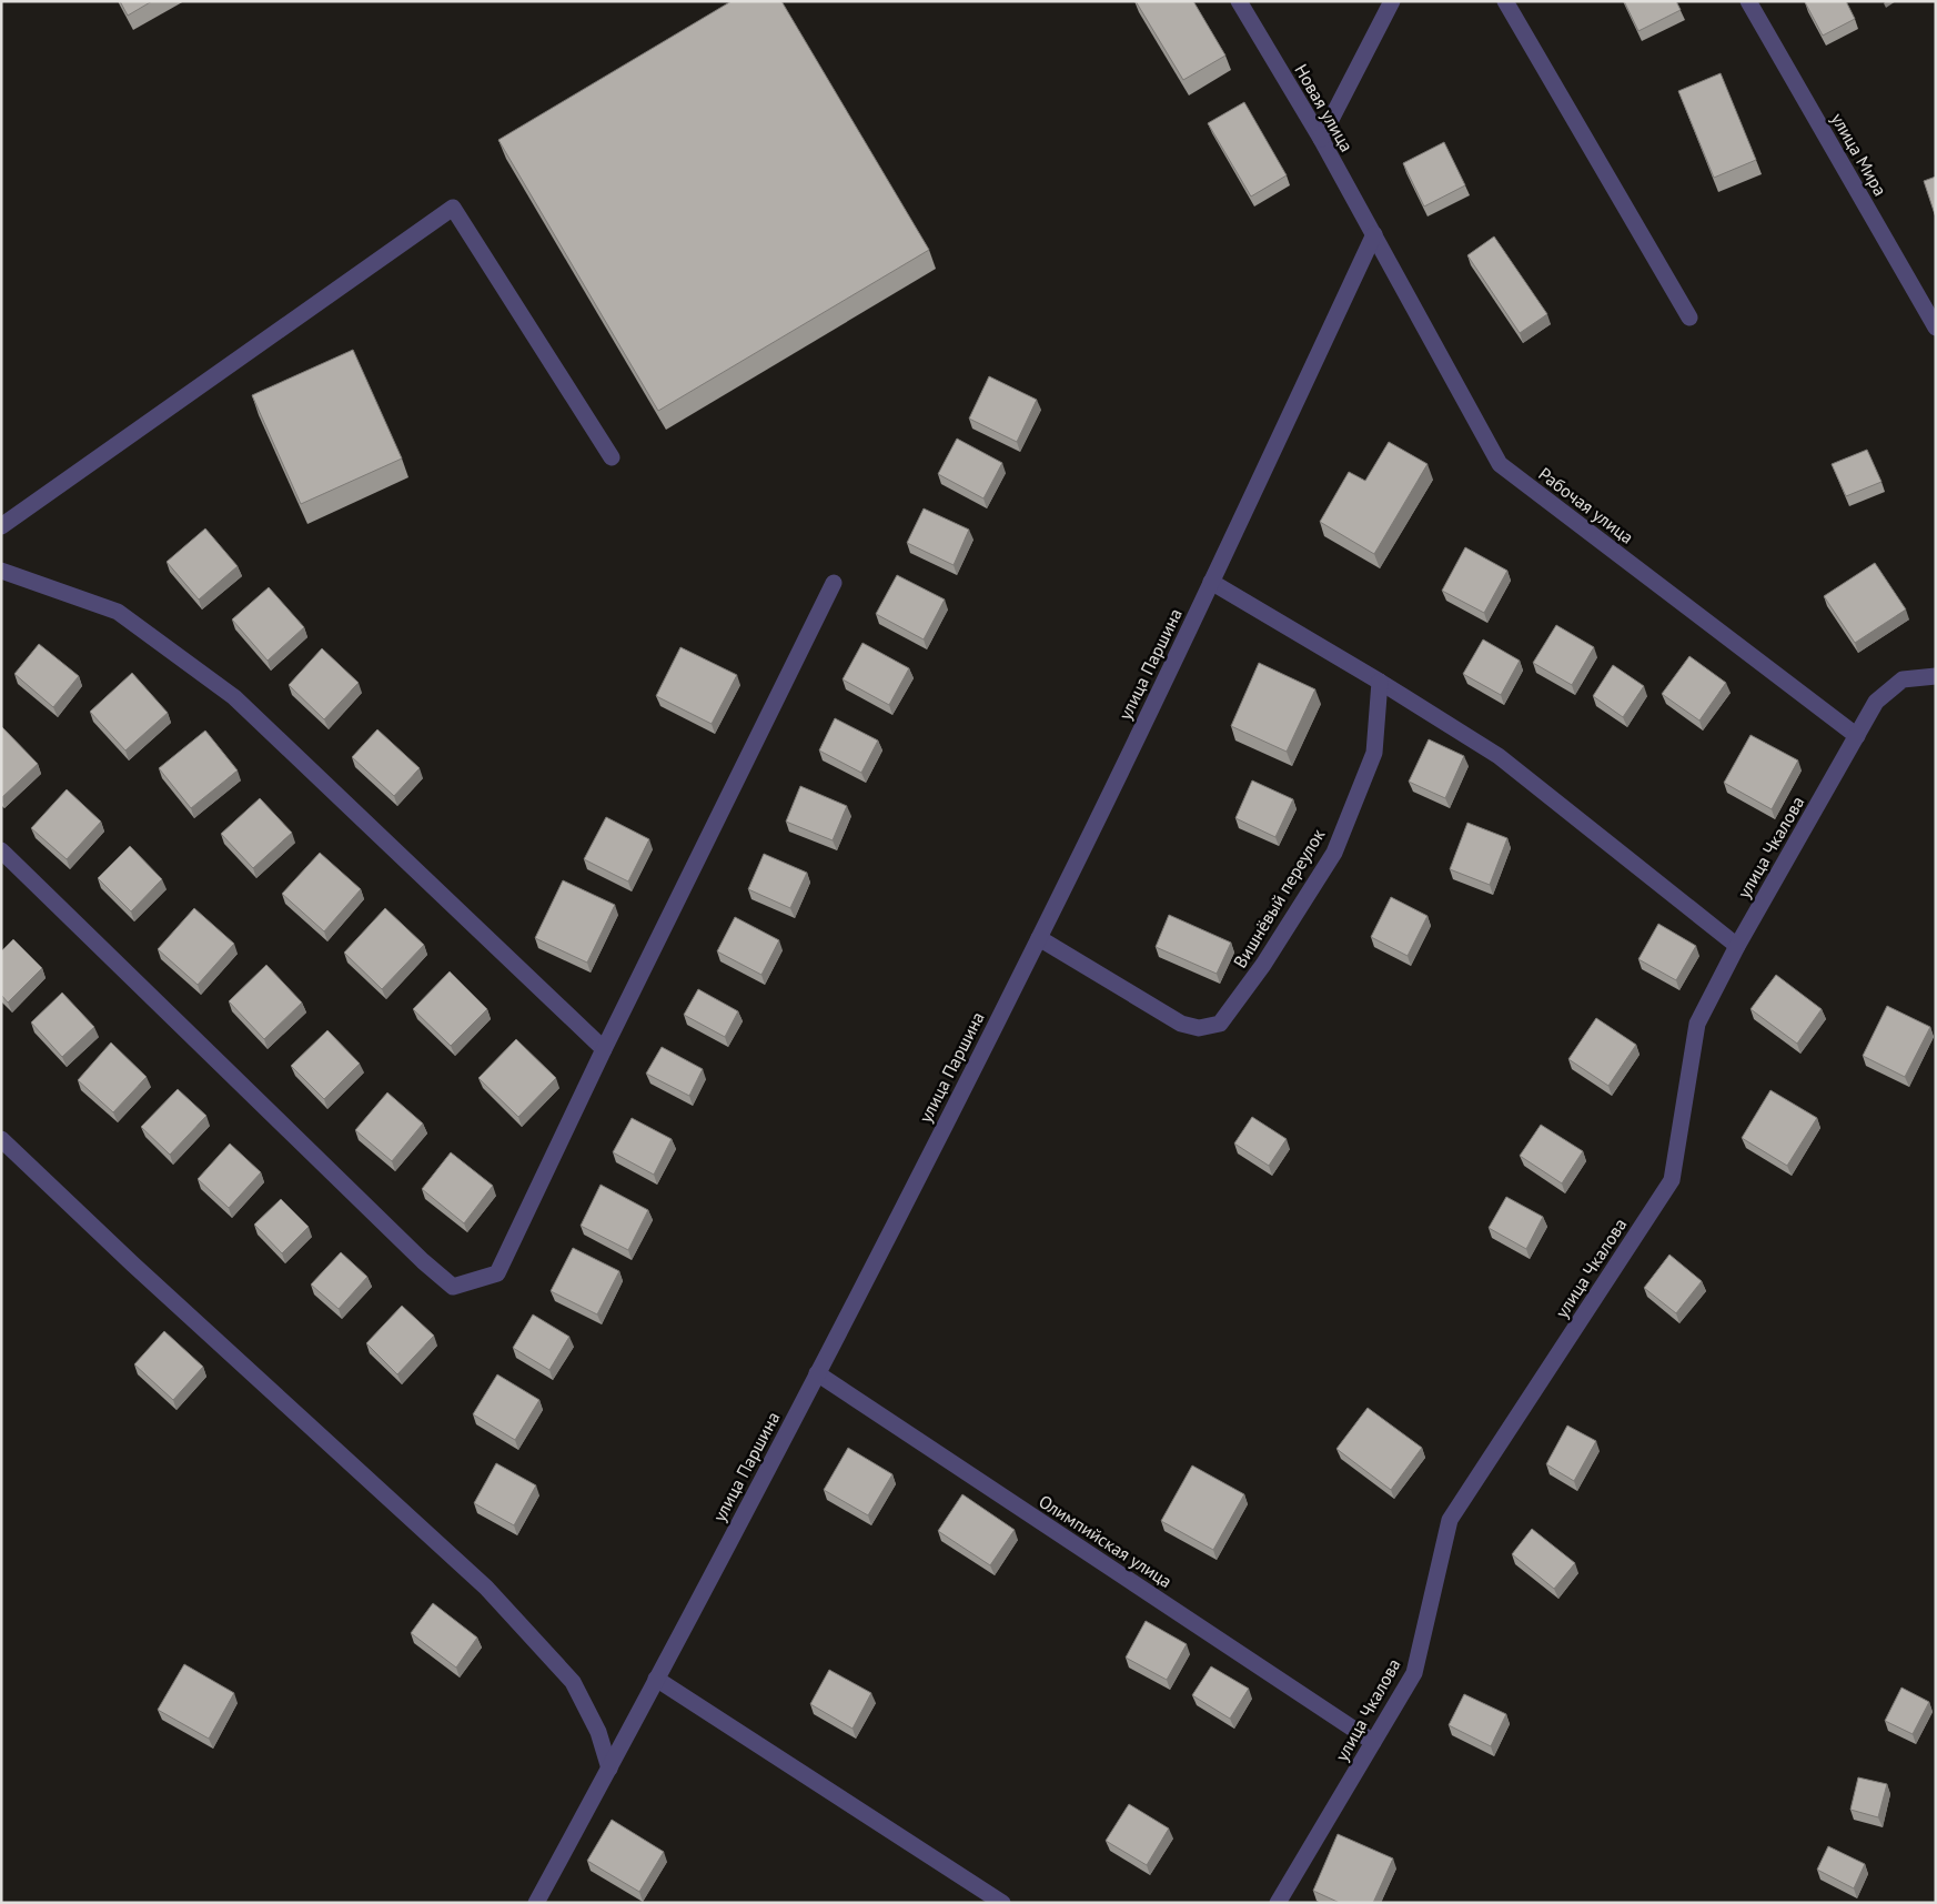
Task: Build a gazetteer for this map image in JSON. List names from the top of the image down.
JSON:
{
  "streets": {
    "street": [
      "Новая улица",
      "улица Мира",
      "Рабочая улица",
      "улица Паршина",
      "улица Чкалова",
      "Вишнёвый переулок",
      "Олимпийская улица"
    ]
  },
  "crossings": [
    ["Новая улица", "Рабочая улица"],
    ["Новая улица", "улица Паршина"],
    ["Рабочая улица", "улица Паршина"],
    ["Рабочая улица", "улица Чкалова"],
    ["улица Паршина", "Вишнёвый переулок"],
    ["улица Паршина", "Олимпийская улица"],
    ["улица Чкалова", "Олимпийская улица"]
  ]
}
